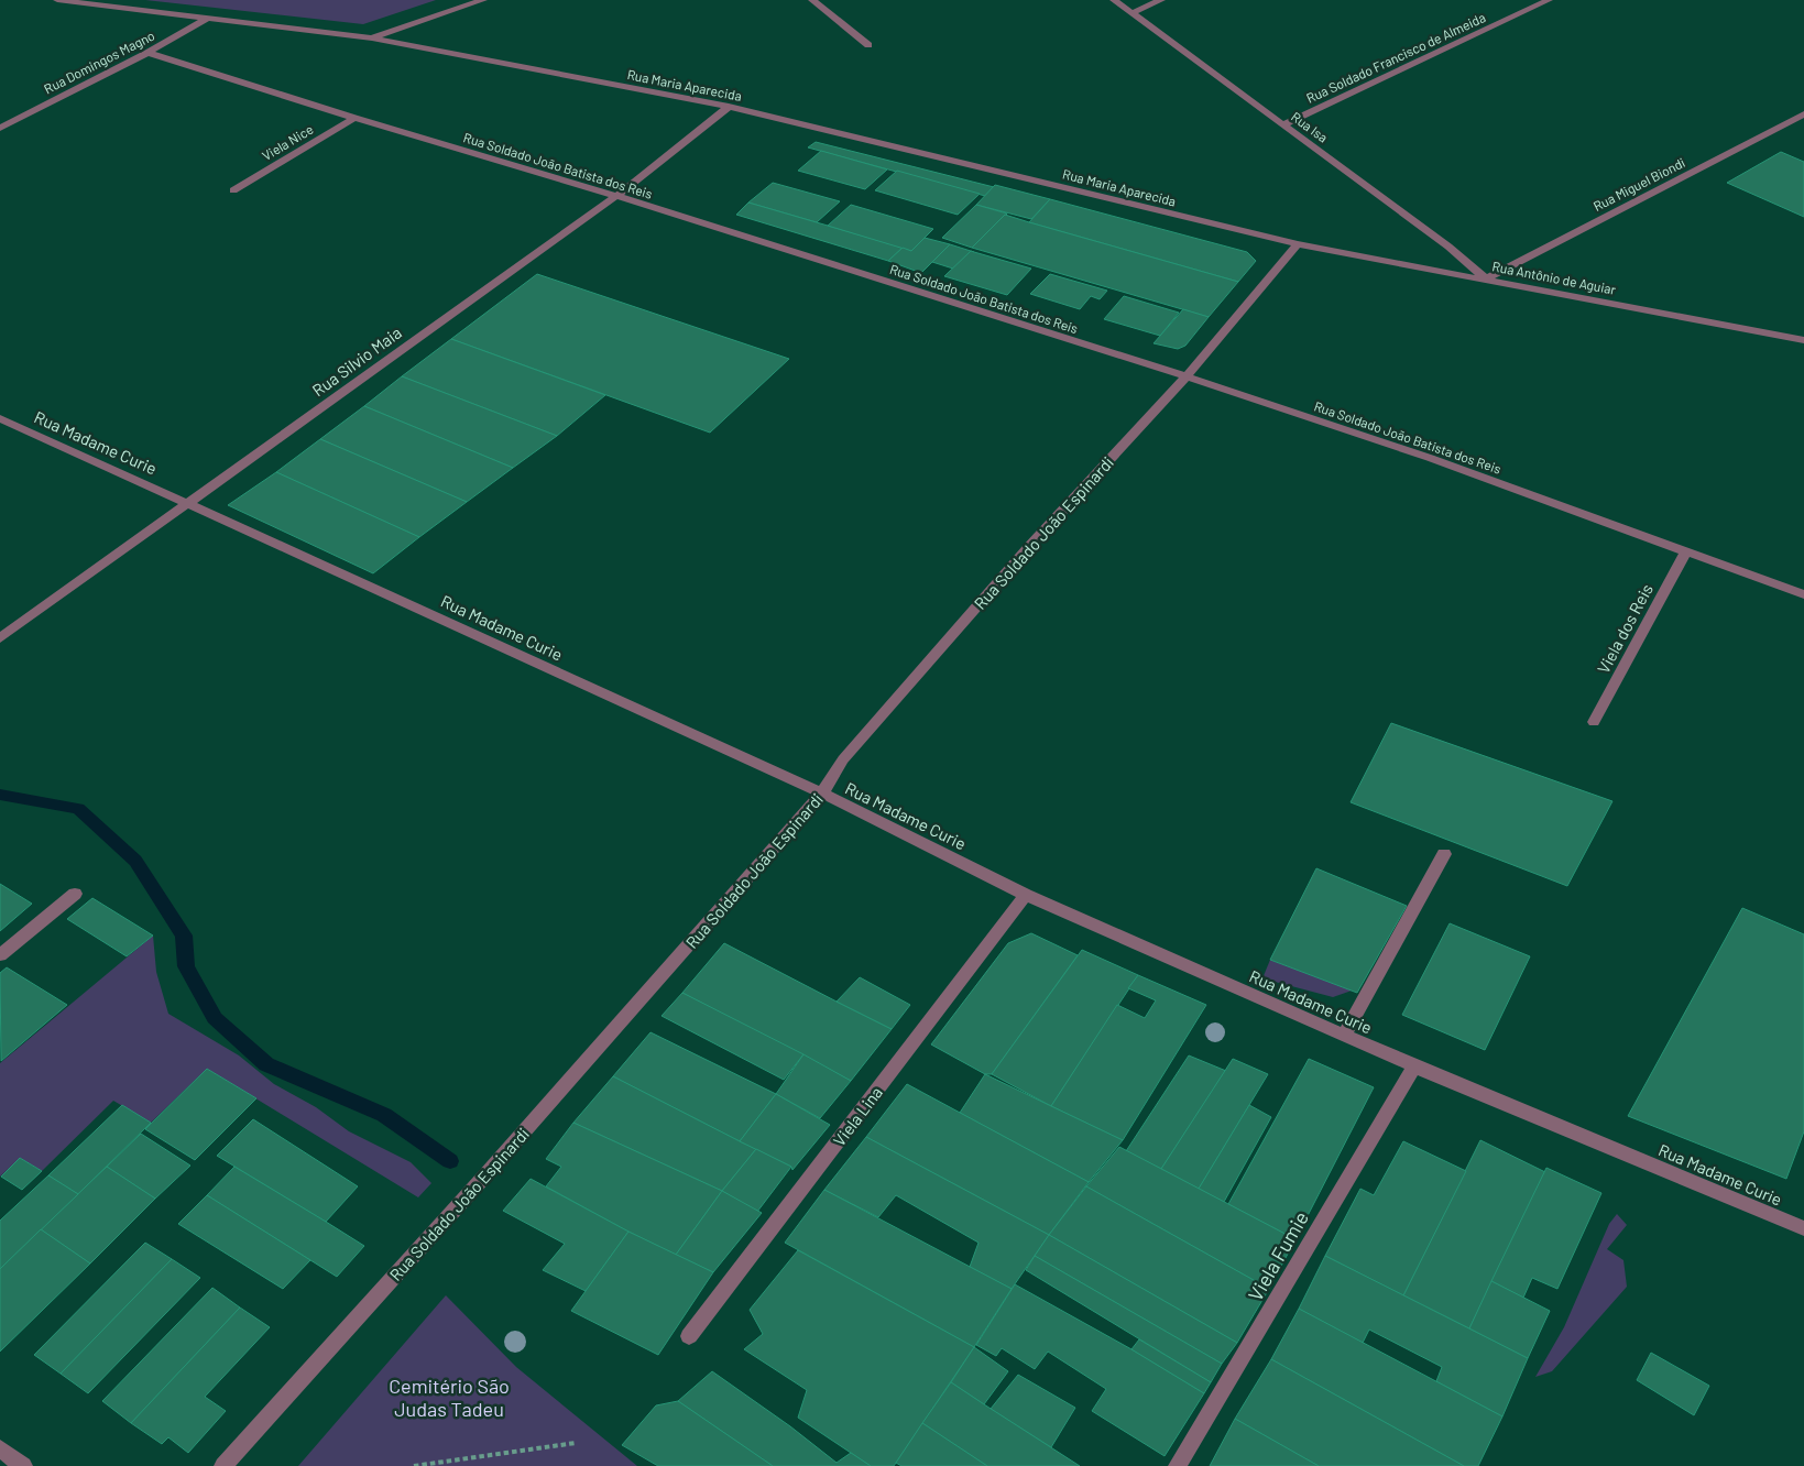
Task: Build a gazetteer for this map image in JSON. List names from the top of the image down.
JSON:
{
  "streets": {
    "street": [
      "Rua Soldado Francisco de Almeida",
      "Rua Domingos Magno",
      "Rua Maria Aparecida",
      "Rua Isa",
      "Viela Nice",
      "Rua Soldado João Batista dos Reis",
      "Rua Miguel Biondi",
      "Rua Antônio de Aguiar",
      "Rua Silvio Maia",
      "Rua Madame Curie",
      "Rua Soldado João Espinardi",
      "Viela dos Reis",
      "Viela Lina",
      "Viela Fumie"
    ]
  },
  "crossings": [
    ["Rua Soldado Francisco de Almeida", "Rua Isa"],
    ["Rua Domingos Magno", "Rua Maria Aparecida"],
    ["Rua Domingos Magno", "Rua Soldado João Batista dos Reis"],
    ["Rua Maria Aparecida", "Rua Antônio de Aguiar"],
    ["Rua Maria Aparecida", "Rua Silvio Maia"],
    ["Rua Maria Aparecida", "Rua Soldado João Espinardi"],
    ["Rua Isa", "Rua Miguel Biondi"],
    ["Rua Isa", "Rua Antônio de Aguiar"],
    ["Viela Nice", "Rua Soldado João Batista dos Reis"],
    ["Rua Soldado João Batista dos Reis", "Rua Silvio Maia"],
    ["Rua Soldado João Batista dos Reis", "Rua Soldado João Espinardi"],
    ["Rua Soldado João Batista dos Reis", "Viela dos Reis"],
    ["Rua Miguel Biondi", "Rua Antônio de Aguiar"],
    ["Rua Antônio de Aguiar", "Rua Soldado João Espinardi"],
    ["Rua Silvio Maia", "Rua Madame Curie"],
    ["Rua Madame Curie", "Rua Soldado João Espinardi"],
    ["Rua Madame Curie", "Viela Lina"],
    ["Rua Madame Curie", "Viela Fumie"]
  ],
  "parks": ["Cemitério São Judas Tadeu"]
}
